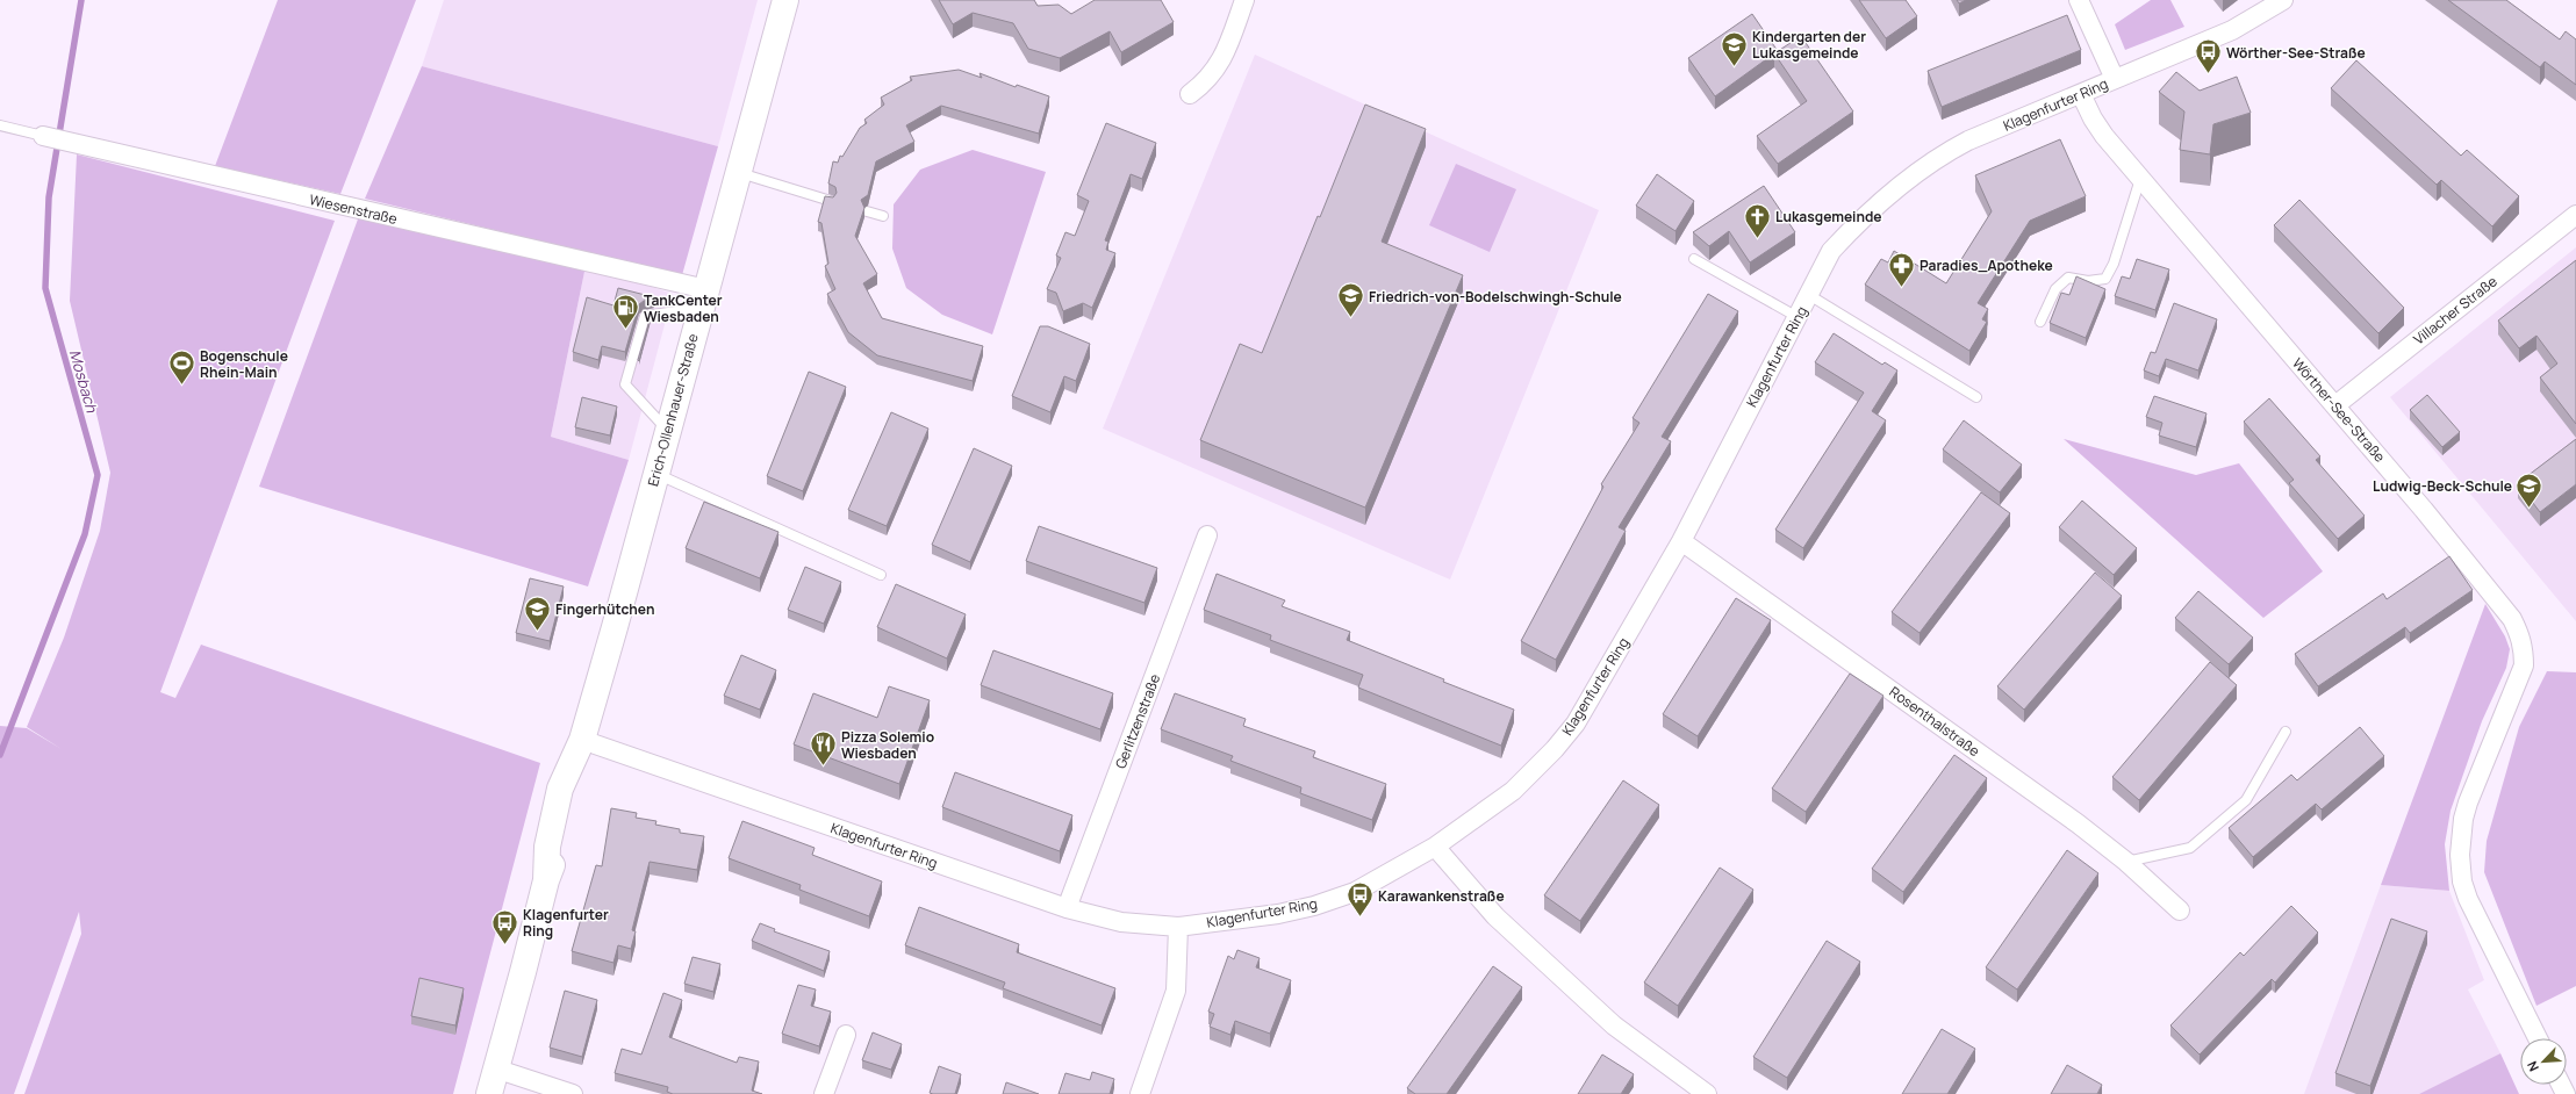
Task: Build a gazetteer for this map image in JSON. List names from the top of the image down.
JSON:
{
  "streets": {
    "street": [
      "Klagenfurter Ring",
      "Wiesenstraße",
      "Villacher Straße",
      "Erich-Ollenhauer-Straße",
      "Wörther-See-Straße",
      "Gerlitzenstraße",
      "Rosenthalstraße"
    ]
  },
  "crossings": [
    ["Klagenfurter Ring", "Erich-Ollenhauer-Straße"],
    ["Klagenfurter Ring", "Wörther-See-Straße"],
    ["Klagenfurter Ring", "Gerlitzenstraße"],
    ["Klagenfurter Ring", "Rosenthalstraße"],
    ["Wiesenstraße", "Erich-Ollenhauer-Straße"],
    ["Villacher Straße", "Wörther-See-Straße"]
  ],
  "water": ["Mosbach"],
  "places": {
    "school or university": [
      "Kindergarten der Lukasgemeinde",
      "Friedrich-von-Bodelschwingh-Schule",
      "Ludwig-Beck-Schule",
      "Fingerhütchen"
    ],
    "bus stop": ["Wörther-See-Straße", "Karawankenstraße", "Klagenfurter Ring"],
    "church": ["Lukasgemeinde"],
    "pharmacy": ["Paradies_Apotheke"],
    "fuel station": ["TankCenter Wiesbaden"],
    "sports": ["Bogenschule Rhein-Main"],
    "restaurant": ["Pizza Solemio Wiesbaden"]
  },
  "north": "bottom left"
}
